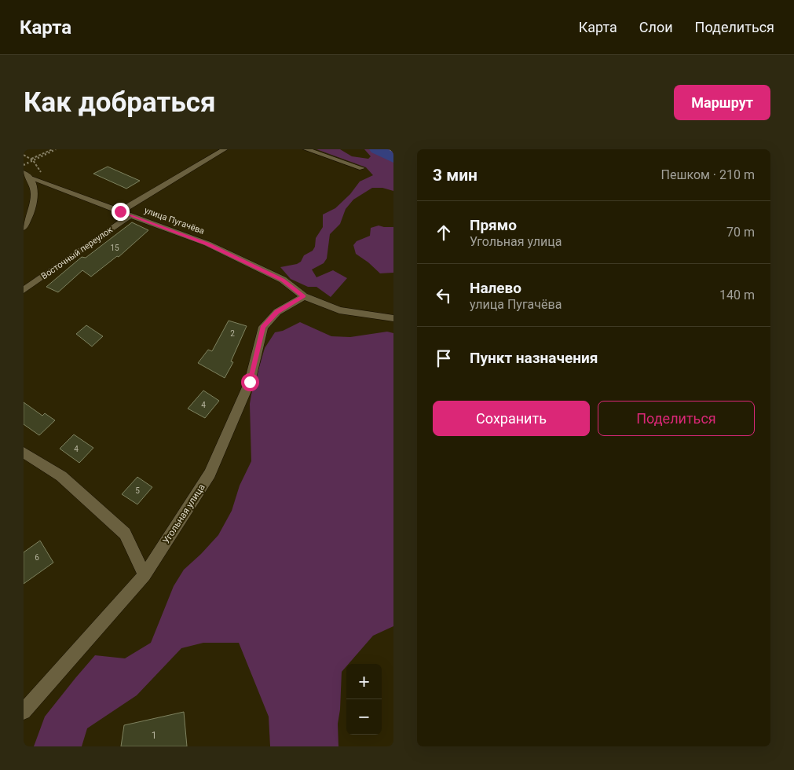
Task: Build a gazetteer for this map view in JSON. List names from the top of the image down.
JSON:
{
  "streets": {
    "street": ["улица Пугачёва", "Восточный переулок", "Угольная улица"]
  },
  "crossings": [
    ["улица Пугачёва", "Восточный переулок"],
    ["улица Пугачёва", "Угольная улица"]
  ],
  "house_numbers": [
    "15",
    "2",
    "4",
    "4",
    "5",
    "6",
    "1"
  ],
  "page": {
    "header": "Карта",
    "nav": ["Карта", "Слои", "Поделиться"],
    "buttons": [
      "Маршрут",
      ["Сохранить", "Поделиться"]
    ],
    "title": "Как добраться",
    "heading": ["3 мин", "Пешком · 210 m"],
    "list": [
      ["Прямо", "Угольная улица", "70 m"],
      ["Налево", "улица Пугачёва", "140 m"],
      "Пункт назначения"
    ],
    "map_buttons": ["+", "−"]
  }
}
